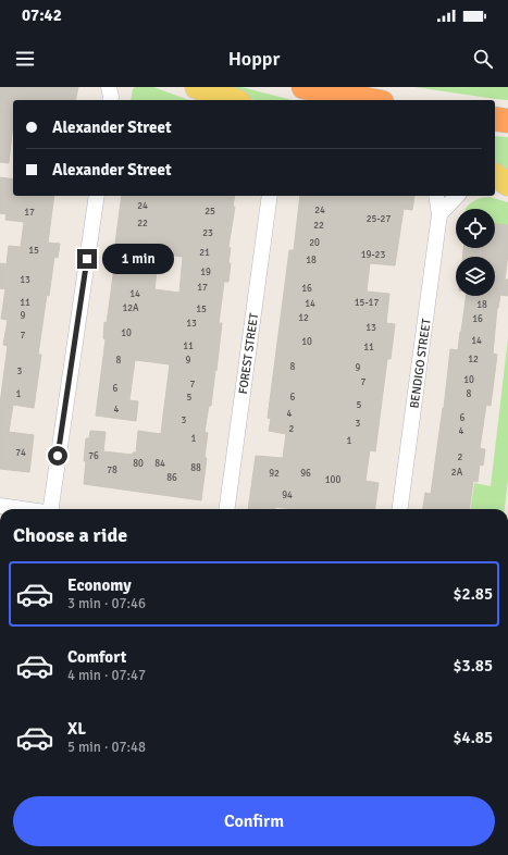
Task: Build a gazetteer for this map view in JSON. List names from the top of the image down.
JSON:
{
  "streets": {
    "street": ["FOREST STREET", "BENDIGO STREET"]
  },
  "house_numbers": [
    "24",
    "24",
    "25",
    "17",
    "25-27",
    "22",
    "22",
    "23",
    "20",
    "15",
    "21",
    "19-23",
    "18",
    "19",
    "13",
    "17",
    "16",
    "14",
    "11",
    "15-17",
    "14",
    "18",
    "12A",
    "15",
    "9",
    "12",
    "16",
    "13",
    "13",
    "10",
    "7",
    "14",
    "10",
    "11",
    "11",
    "12",
    "8",
    "9",
    "8",
    "9",
    "3",
    "10",
    "7",
    "7",
    "6",
    "1",
    "8",
    "5",
    "6",
    "5",
    "4",
    "4",
    "6",
    "3",
    "3",
    "2",
    "4",
    "1",
    "1",
    "74",
    "76",
    "2",
    "80",
    "84",
    "88",
    "78",
    "2A",
    "92",
    "96",
    "86",
    "100",
    "94"
  ],
  "page": {
    "status": "07:42",
    "header": "Hoppr",
    "banner": ["Alexander Street", "Alexander Street"],
    "bubble": "1 min",
    "heading": "Choose a ride",
    "list": [
      {
        "name": "Economy",
        "note": "3 min · 07:46",
        "value": "$2.85"
      },
      {
        "name": "Comfort",
        "note": "4 min · 07:47",
        "value": "$3.85"
      },
      {
        "name": "XL",
        "note": "5 min · 07:48",
        "value": "$4.85"
      }
    ],
    "buttons": "Confirm"
  }
}
